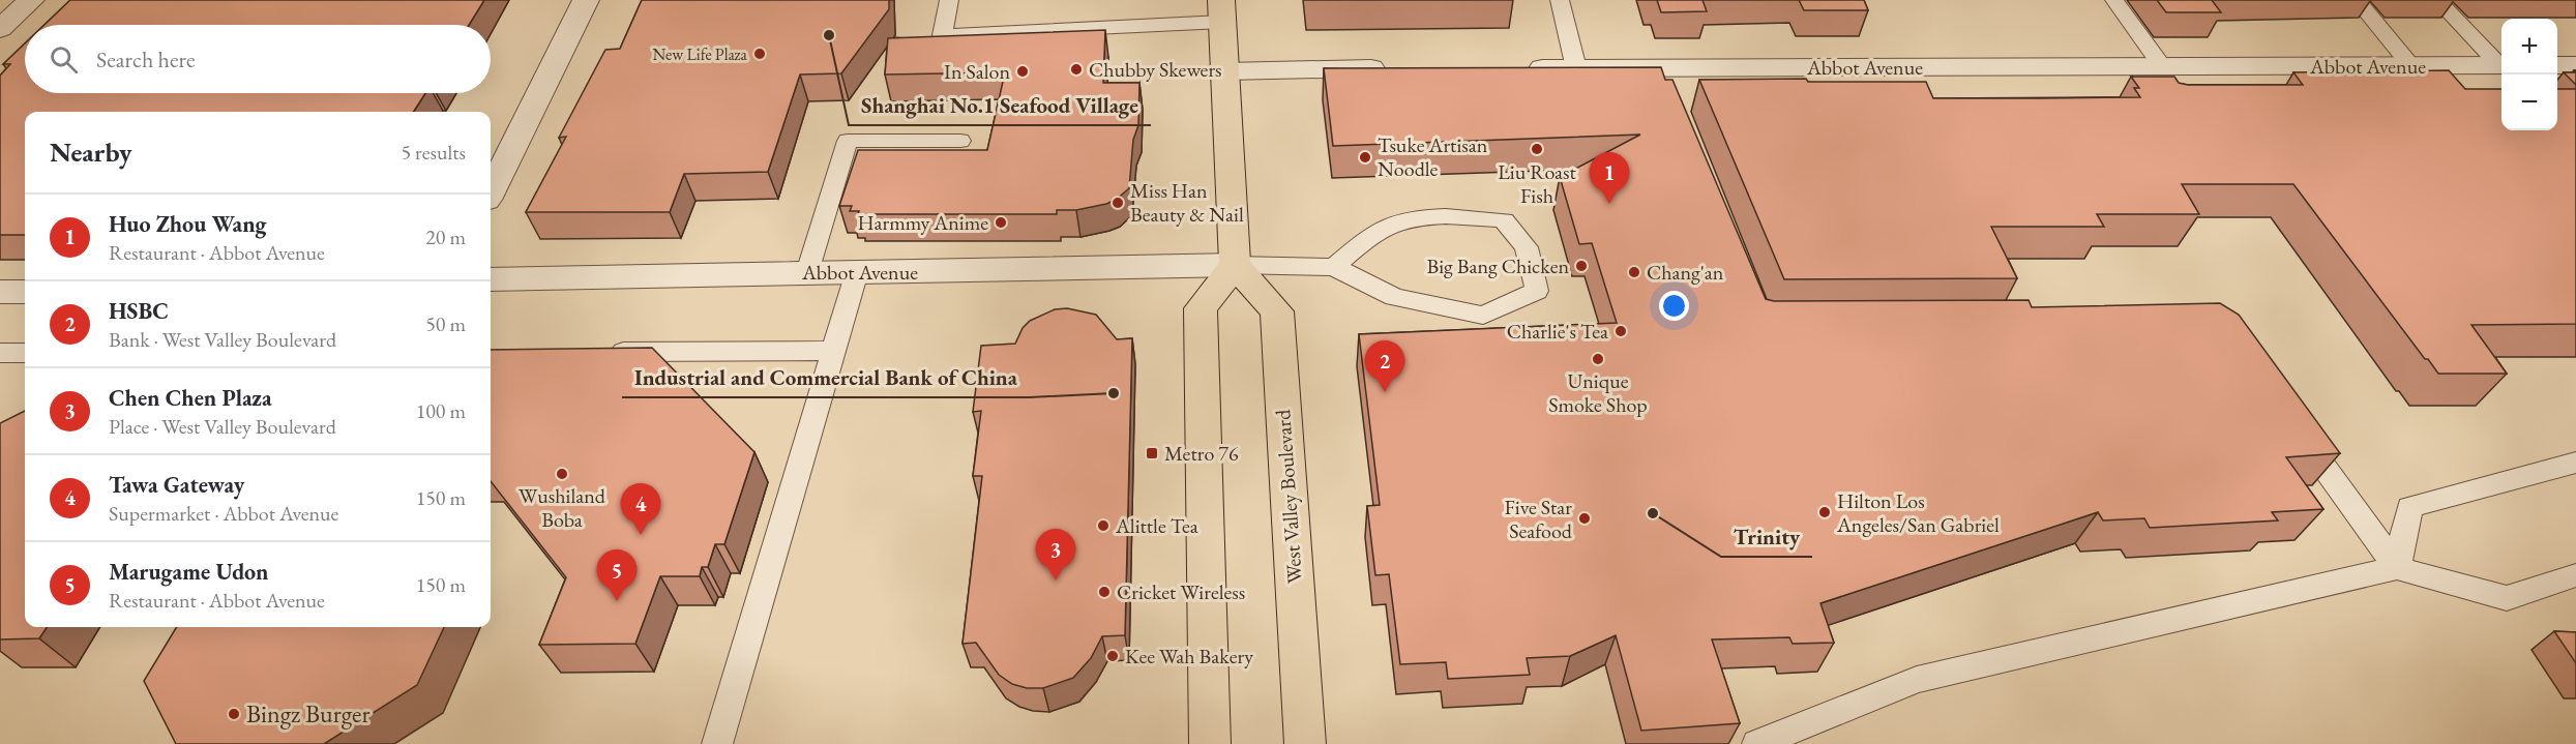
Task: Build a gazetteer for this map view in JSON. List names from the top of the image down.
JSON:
{
  "streets": {
    "main road": ["West Valley Boulevard"],
    "street": ["Abbot Avenue"]
  },
  "crossings": [
    ["Abbot Avenue", "West Valley Boulevard"]
  ],
  "places": {
    "other": [
      "Shanghai No.1 Seafood Village",
      "New Life Plaza",
      "Chubby Skewers",
      "In Salon",
      "Liu Roast Fish",
      "Tsuke Artisan Noodle",
      "Miss Han Beauty & Nail",
      "Harmmy Anime",
      "Big Bang Chicken",
      "Chang'an",
      "Charlie's Tea",
      "Unique Smoke Shop",
      "Industrial and Commercial Bank of China",
      "Wushiland Boba",
      "Hilton Los Angeles/San Gabriel",
      "Trinity",
      "Five Star Seafood",
      "Alittle Tea",
      "Cricket Wireless",
      "Kee Wah Bakery",
      "Bingz Burger"
    ],
    "transit": ["Metro 76"]
  },
  "page": {
    "map_buttons": ["+", "−"],
    "search": "Search here",
    "heading": ["Nearby", "5 results"],
    "pins": [
      "1",
      "2",
      "4",
      "3",
      "5"
    ],
    "list": [
      {
        "mark": "1",
        "name": "Huo Zhou Wang",
        "note": "Restaurant · Abbot Avenue",
        "value": "20 m"
      },
      {
        "mark": "2",
        "name": "HSBC",
        "note": "Bank · West Valley Boulevard",
        "value": "50 m"
      },
      {
        "mark": "3",
        "name": "Chen Chen Plaza",
        "note": "Place · West Valley Boulevard",
        "value": "100 m"
      },
      {
        "mark": "4",
        "name": "Tawa Gateway",
        "note": "Supermarket · Abbot Avenue",
        "value": "150 m"
      },
      {
        "mark": "5",
        "name": "Marugame Udon",
        "note": "Restaurant · Abbot Avenue",
        "value": "150 m"
      }
    ]
  }
}
